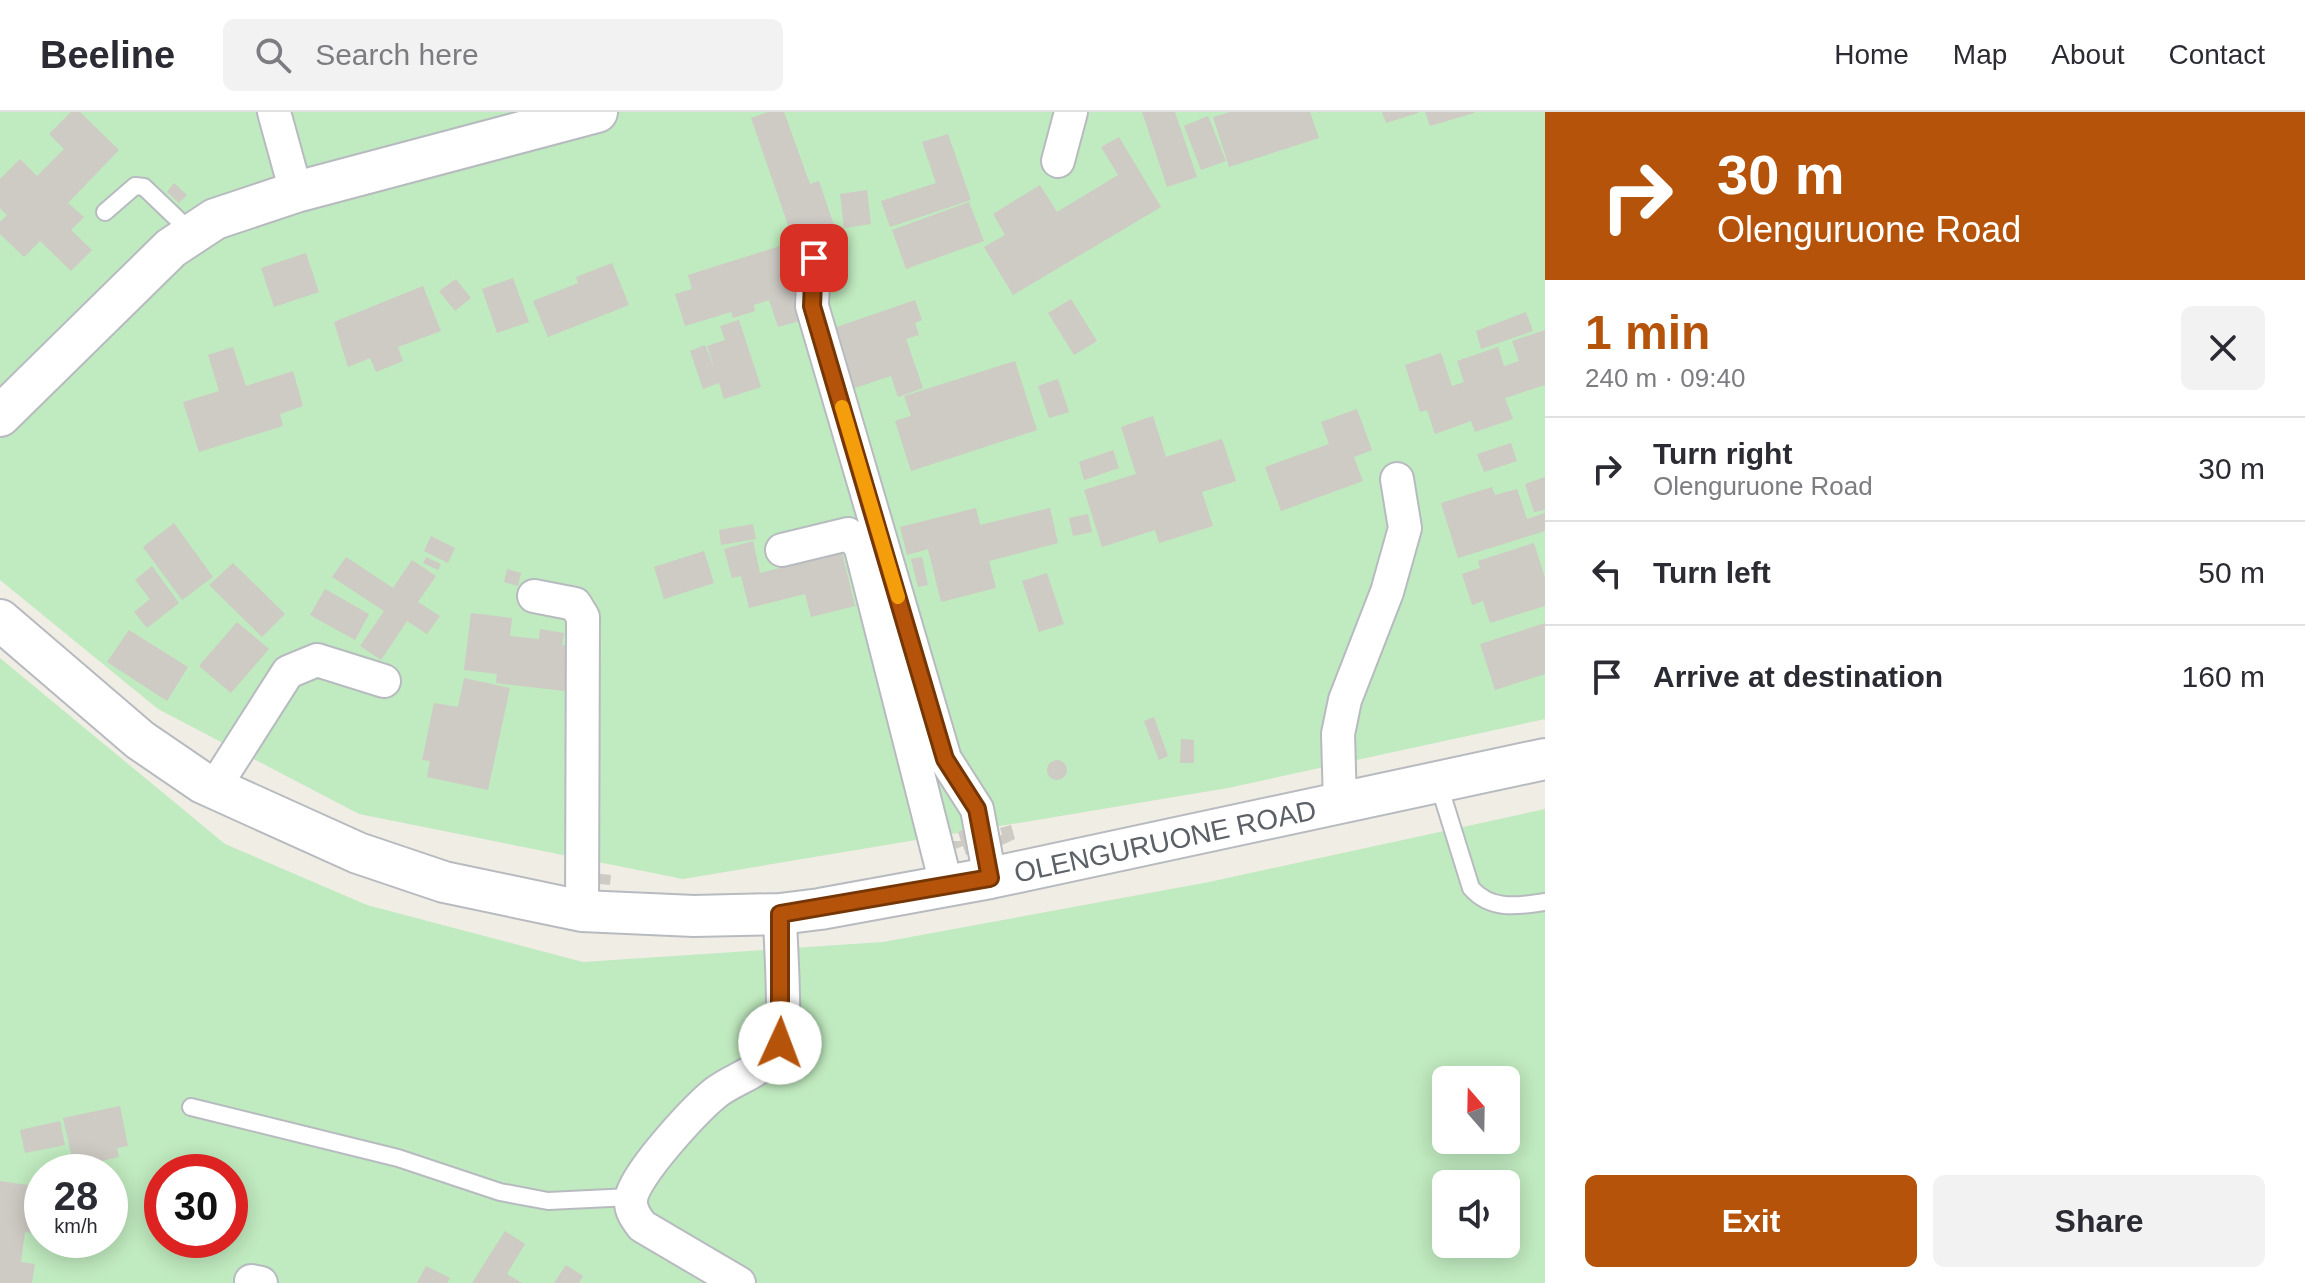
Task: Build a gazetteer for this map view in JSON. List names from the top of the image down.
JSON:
{
  "streets": {
    "street": ["OLENGURUONE ROAD"]
  },
  "north": "top",
  "page": {
    "header": "Beeline",
    "search": "Search here",
    "nav": [
      "Home",
      "Map",
      "About",
      "Contact"
    ],
    "turn": ["30 m", "Olenguruone Road"],
    "heading": ["1 min", "240 m · 09:40"],
    "list": [
      {
        "name": "Turn right",
        "note": "Olenguruone Road",
        "value": "30 m"
      },
      {
        "name": "Turn left",
        "value": "50 m"
      },
      {
        "name": "Arrive at destination",
        "value": "160 m"
      }
    ],
    "speed": "28 km/h",
    "limit": "30",
    "buttons": ["Exit", "Share"]
  }
}
